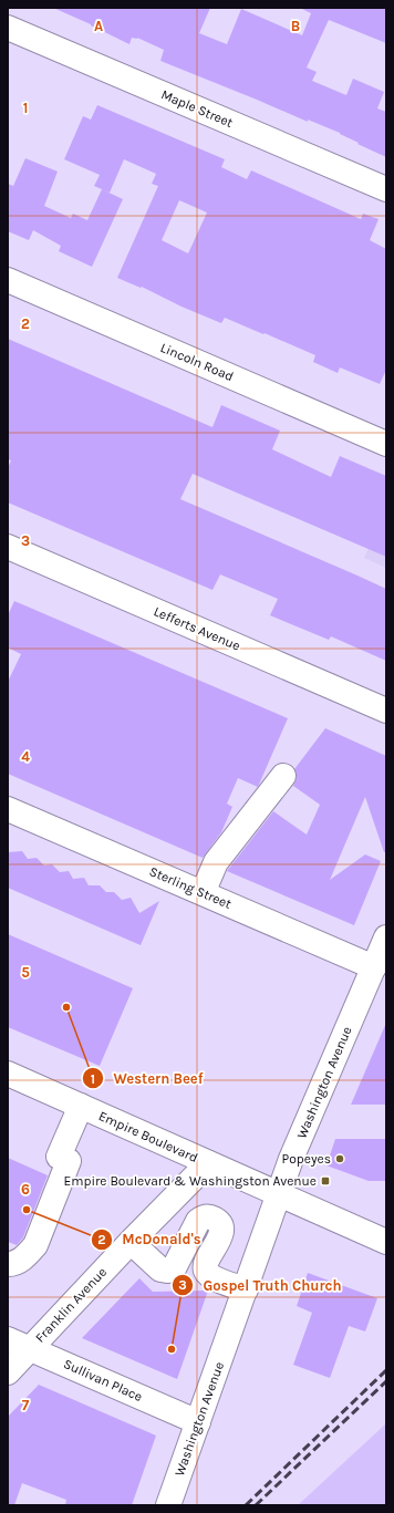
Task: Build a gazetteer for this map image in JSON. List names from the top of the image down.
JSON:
{
  "streets": {
    "street": [
      "Maple Street",
      "Lincoln Road",
      "Lefferts Avenue",
      "Sterling Street",
      "Washington Avenue",
      "Empire Boulevard",
      "Franklin Avenue",
      "Sullivan Place"
    ]
  },
  "crossings": [
    ["Sterling Street", "Washington Avenue"],
    ["Washington Avenue", "Empire Boulevard"],
    ["Washington Avenue", "Sullivan Place"],
    ["Empire Boulevard", "Franklin Avenue"],
    ["Franklin Avenue", "Sullivan Place"]
  ],
  "places": {
    "other": [
      "Western Beef",
      "Popeyes",
      "McDonald's",
      "Gospel Truth Church"
    ],
    "transit": ["Empire Boulevard & Washingston Avenue"]
  },
  "grid": {
    "columns": ["A", "B"],
    "rows": [
      "1",
      "2",
      "3",
      "4",
      "5",
      "6",
      "7"
    ]
  }
}
